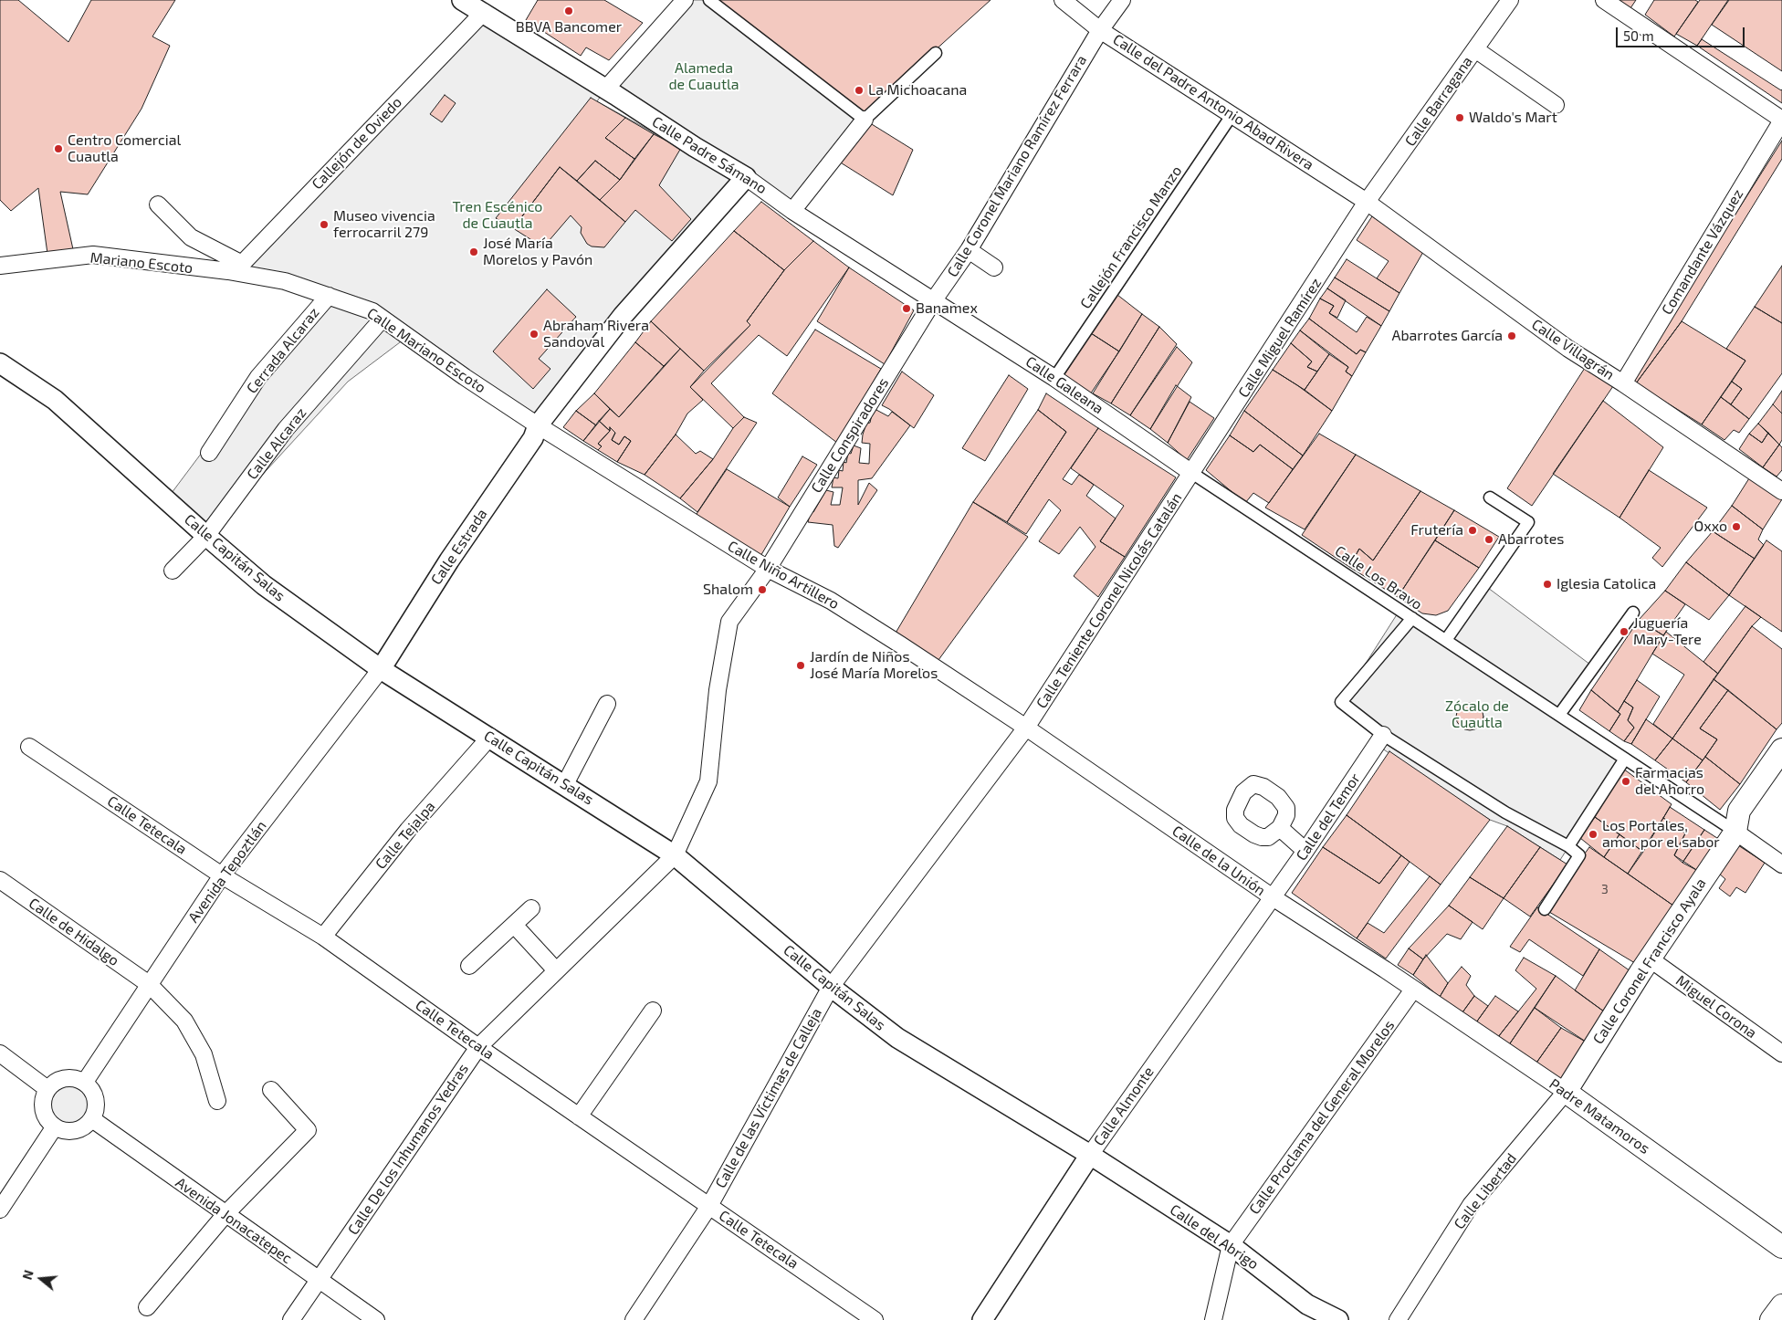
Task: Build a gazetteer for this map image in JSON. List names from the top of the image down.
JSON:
{
  "streets": {
    "main road": ["Calle Coronel Francisco Ayala", "Padre Matamoros"],
    "street": [
      "Calle Barragana",
      "Calle del Padre Antonio Abad Rivera",
      "Callejón de Oviedo",
      "Calle Padre Sámano",
      "Calle Coronel Mariano Ramírez Ferrara",
      "Callejón Francisco Manzo",
      "Comandante Vázquez",
      "Mariano Escoto",
      "Calle Miguel Ramírez",
      "Calle Villagrán",
      "Cerrada Alcaraz",
      "Calle Mariano Escoto",
      "Calle Galeana",
      "Calle Conspiradores",
      "Calle Alcaraz",
      "Calle Estrada",
      "Calle Capitán Salas",
      "Calle Niño Artillero",
      "Calle Los Bravo",
      "Calle Teniente Coronel Nicolás Catalán",
      "Calle del Temor",
      "Calle Tetecala",
      "Calle Tejalpa",
      "Calle de la Unión",
      "Avenida Tepoztlán",
      "Calle de Hidalgo",
      "Miguel Corona",
      "Calle de las Víctimas de Calleja",
      "Calle Almonte",
      "Calle Proclama del General Morelos",
      "Calle De los Inhumanos Yedras",
      "Calle Libertad",
      "Avenida Jonacatepec",
      "Calle del Abrigo"
    ]
  },
  "crossings": [
    ["Calle Barragana", "Calle del Padre Antonio Abad Rivera"],
    ["Calle Barragana", "Calle Miguel Ramírez"],
    ["Calle Barragana", "Calle Villagrán"],
    ["Calle del Padre Antonio Abad Rivera", "Calle Coronel Mariano Ramírez Ferrara"],
    ["Calle del Padre Antonio Abad Rivera", "Callejón Francisco Manzo"],
    ["Calle del Padre Antonio Abad Rivera", "Calle Miguel Ramírez"],
    ["Calle del Padre Antonio Abad Rivera", "Calle Villagrán"],
    ["Callejón de Oviedo", "Calle Padre Sámano"],
    ["Callejón de Oviedo", "Mariano Escoto"],
    ["Callejón de Oviedo", "Calle Mariano Escoto"],
    ["Calle Padre Sámano", "Calle Coronel Mariano Ramírez Ferrara"],
    ["Calle Padre Sámano", "Calle Galeana"],
    ["Calle Padre Sámano", "Calle Conspiradores"],
    ["Calle Padre Sámano", "Calle Estrada"],
    ["Calle Coronel Mariano Ramírez Ferrara", "Calle Galeana"],
    ["Calle Coronel Mariano Ramírez Ferrara", "Calle Conspiradores"],
    ["Callejón Francisco Manzo", "Calle Galeana"],
    ["Comandante Vázquez", "Calle Villagrán"],
    ["Mariano Escoto", "Calle Mariano Escoto"],
    ["Calle Miguel Ramírez", "Calle Villagrán"],
    ["Calle Miguel Ramírez", "Calle Galeana"],
    ["Calle Miguel Ramírez", "Calle Los Bravo"],
    ["Calle Miguel Ramírez", "Calle Teniente Coronel Nicolás Catalán"],
    ["Cerrada Alcaraz", "Calle Mariano Escoto"],
    ["Calle Mariano Escoto", "Calle Alcaraz"],
    ["Calle Mariano Escoto", "Calle Estrada"],
    ["Calle Mariano Escoto", "Calle Niño Artillero"],
    ["Calle Galeana", "Calle Conspiradores"],
    ["Calle Galeana", "Calle Los Bravo"],
    ["Calle Galeana", "Calle Teniente Coronel Nicolás Catalán"],
    ["Calle Conspiradores", "Calle Capitán Salas"],
    ["Calle Conspiradores", "Calle Niño Artillero"],
    ["Calle Conspiradores", "Calle De los Inhumanos Yedras"],
    ["Calle Alcaraz", "Calle Capitán Salas"],
    ["Calle Estrada", "Calle Capitán Salas"],
    ["Calle Estrada", "Calle Niño Artillero"],
    ["Calle Estrada", "Avenida Tepoztlán"],
    ["Calle Capitán Salas", "Calle Tejalpa"],
    ["Calle Capitán Salas", "Avenida Tepoztlán"],
    ["Calle Capitán Salas", "Calle de las Víctimas de Calleja"],
    ["Calle Capitán Salas", "Calle Almonte"],
    ["Calle Capitán Salas", "Calle De los Inhumanos Yedras"],
    ["Calle Capitán Salas", "Calle del Abrigo"],
    ["Calle Niño Artillero", "Calle Teniente Coronel Nicolás Catalán"],
    ["Calle Niño Artillero", "Calle de la Unión"],
    ["Calle Niño Artillero", "Calle de las Víctimas de Calleja"],
    ["Calle Los Bravo", "Calle Teniente Coronel Nicolás Catalán"],
    ["Calle Los Bravo", "Calle Coronel Francisco Ayala"],
    ["Calle Teniente Coronel Nicolás Catalán", "Calle de la Unión"],
    ["Calle Teniente Coronel Nicolás Catalán", "Calle de las Víctimas de Calleja"],
    ["Calle del Temor", "Calle de la Unión"],
    ["Calle del Temor", "Calle Almonte"],
    ["Calle Tetecala", "Calle Tejalpa"],
    ["Calle Tetecala", "Avenida Tepoztlán"],
    ["Calle Tetecala", "Calle de las Víctimas de Calleja"],
    ["Calle Tetecala", "Calle De los Inhumanos Yedras"],
    ["Calle de la Unión", "Calle de las Víctimas de Calleja"],
    ["Calle de la Unión", "Calle Almonte"],
    ["Calle de la Unión", "Padre Matamoros"],
    ["Calle de la Unión", "Calle Proclama del General Morelos"],
    ["Avenida Tepoztlán", "Calle de Hidalgo"],
    ["Avenida Tepoztlán", "Avenida Jonacatepec"],
    ["Calle Coronel Francisco Ayala", "Miguel Corona"],
    ["Calle Coronel Francisco Ayala", "Padre Matamoros"],
    ["Calle Coronel Francisco Ayala", "Calle Libertad"],
    ["Calle Almonte", "Calle del Abrigo"],
    ["Padre Matamoros", "Calle Proclama del General Morelos"],
    ["Padre Matamoros", "Calle Libertad"],
    ["Calle Proclama del General Morelos", "Calle del Abrigo"],
    ["Calle De los Inhumanos Yedras", "Avenida Jonacatepec"]
  ],
  "parks": ["Alameda de Cuautla", "Tren Escénico de Cuautla", "Zócalo de Cuautla"],
  "places": [
    "BBVA Bancomer",
    "La Michoacana",
    "Waldo's Mart",
    "Centro Comercial Cuautla",
    "Museo vivencia ferrocarril 279",
    "José María Morelos y Pavón",
    "Banamex",
    "Abraham Rivera Sandoval",
    "Abarrotes García",
    "Oxxo",
    "Frutería",
    "Abarrotes",
    "Iglesia Catolica",
    "Shalom",
    "Juguería Mary-Tere",
    "Jardín de Niños José María Morelos",
    "Farmacias del Ahorro",
    "Los Portales, amor por el sabor"
  ],
  "house_numbers": ["3"],
  "scale_bar": "50 m",
  "north": "left"
}
